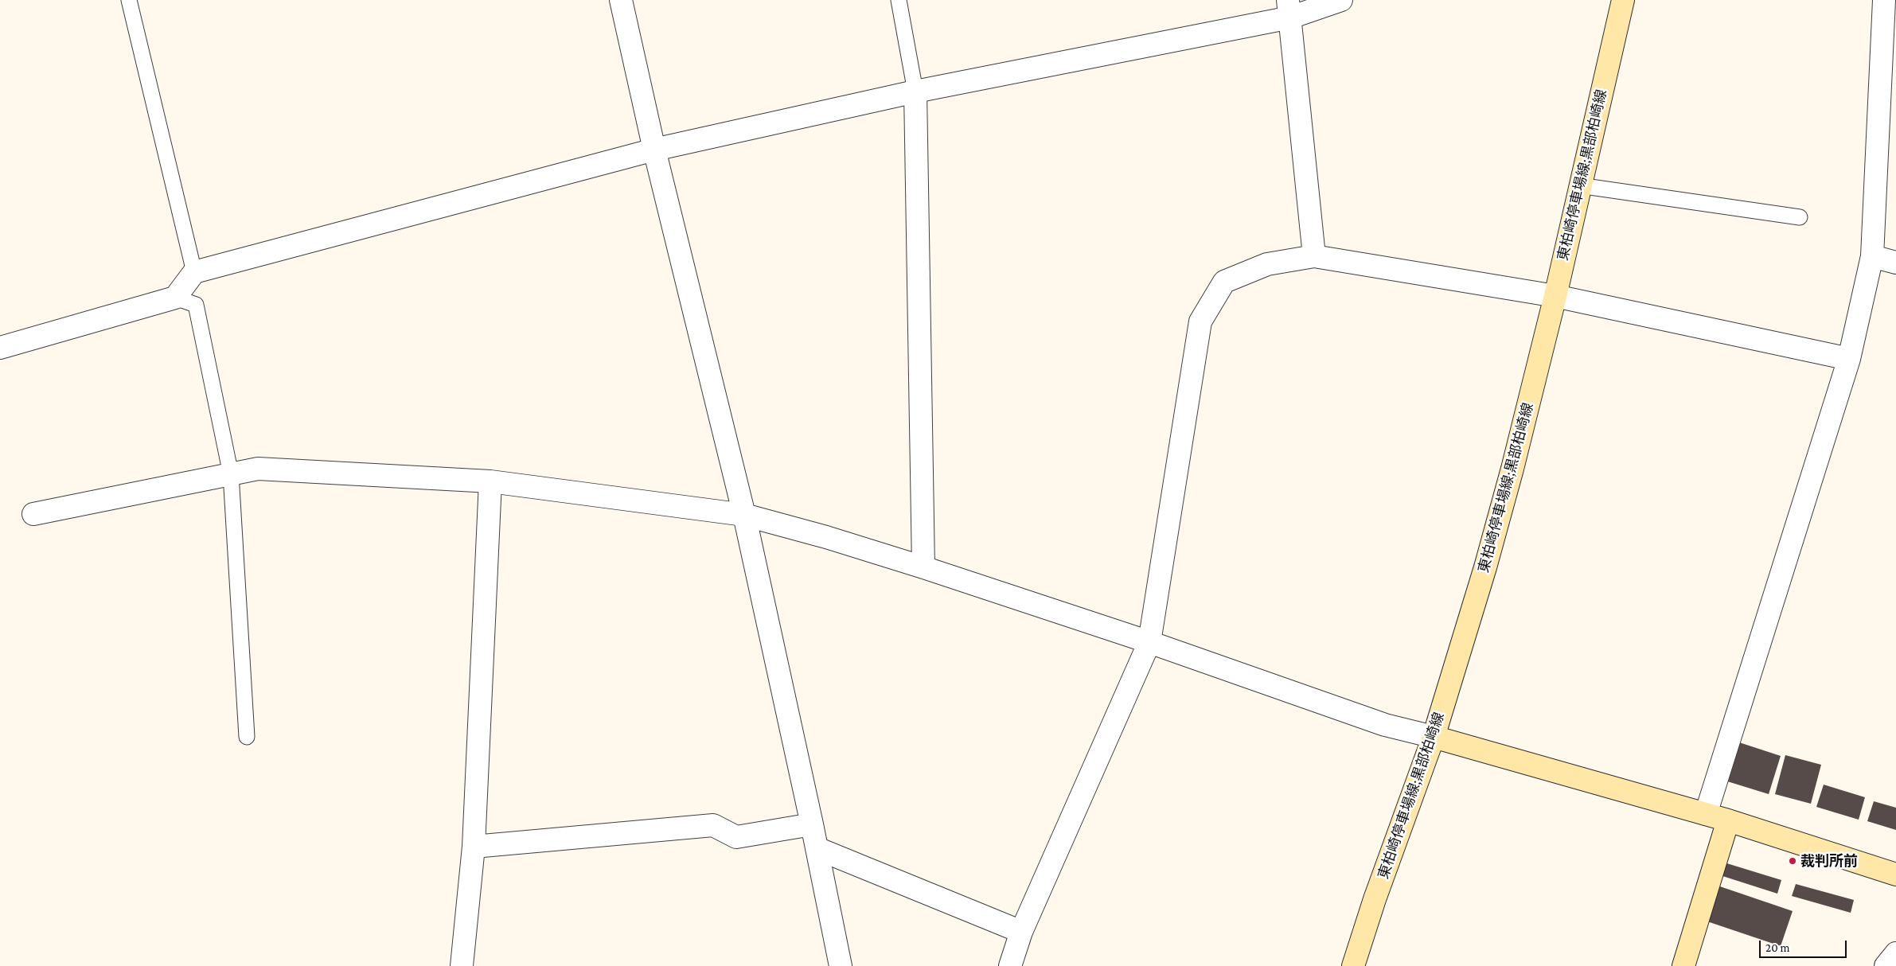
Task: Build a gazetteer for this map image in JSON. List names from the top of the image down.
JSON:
{
  "streets": {
    "main road": ["東柏崎停車場線;黒部柏崎線"]
  },
  "places": ["裁判所前"],
  "scale_bar": "20 m"
}
